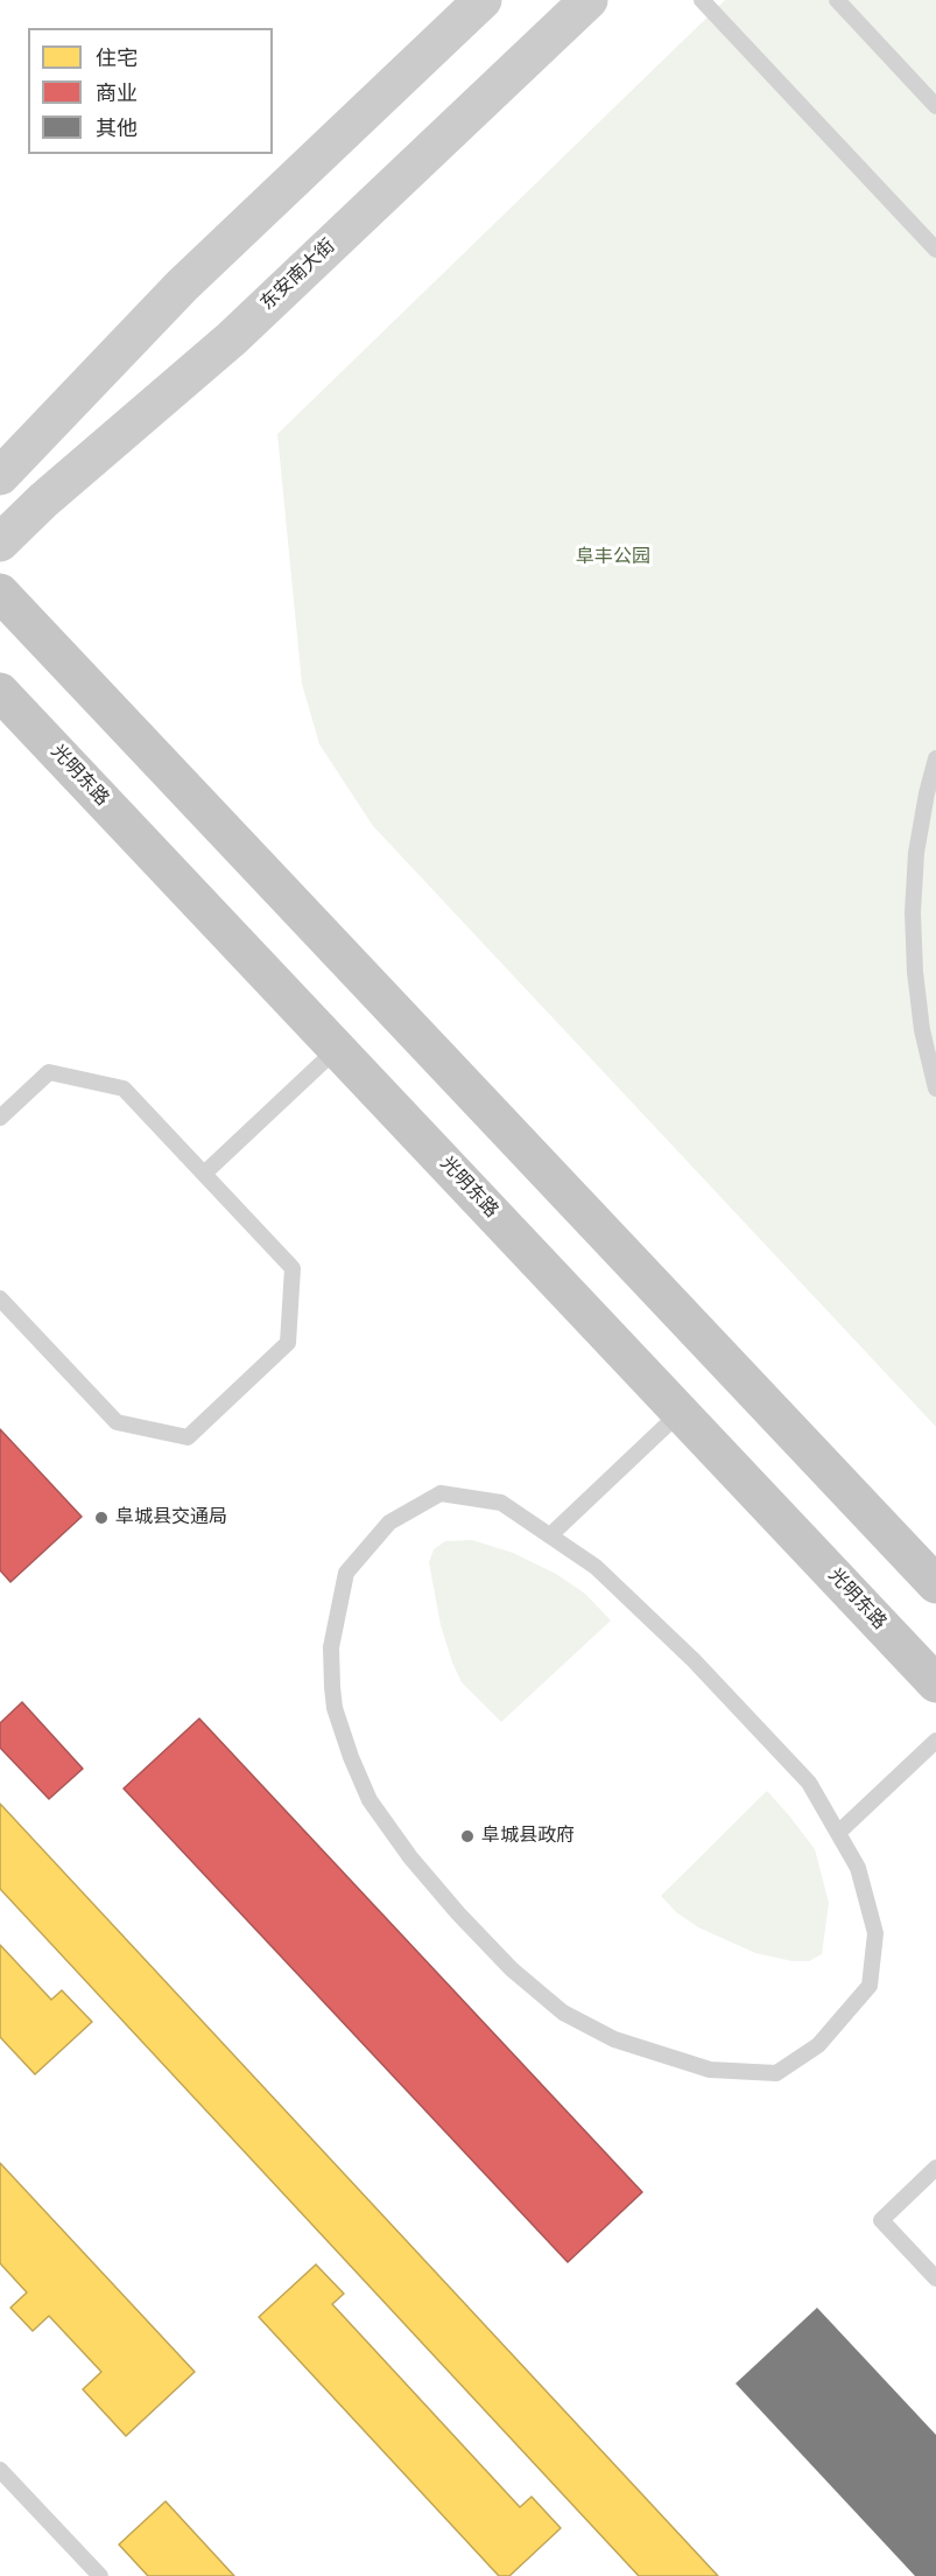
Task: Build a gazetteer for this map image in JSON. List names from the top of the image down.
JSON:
{
  "streets": {
    "main road": ["东安南大街", "光明东路"]
  },
  "parks": ["阜丰公园"],
  "places": ["阜城县交通局", "阜城县政府"],
  "legend": ["住宅", "商业", "其他"]
}
